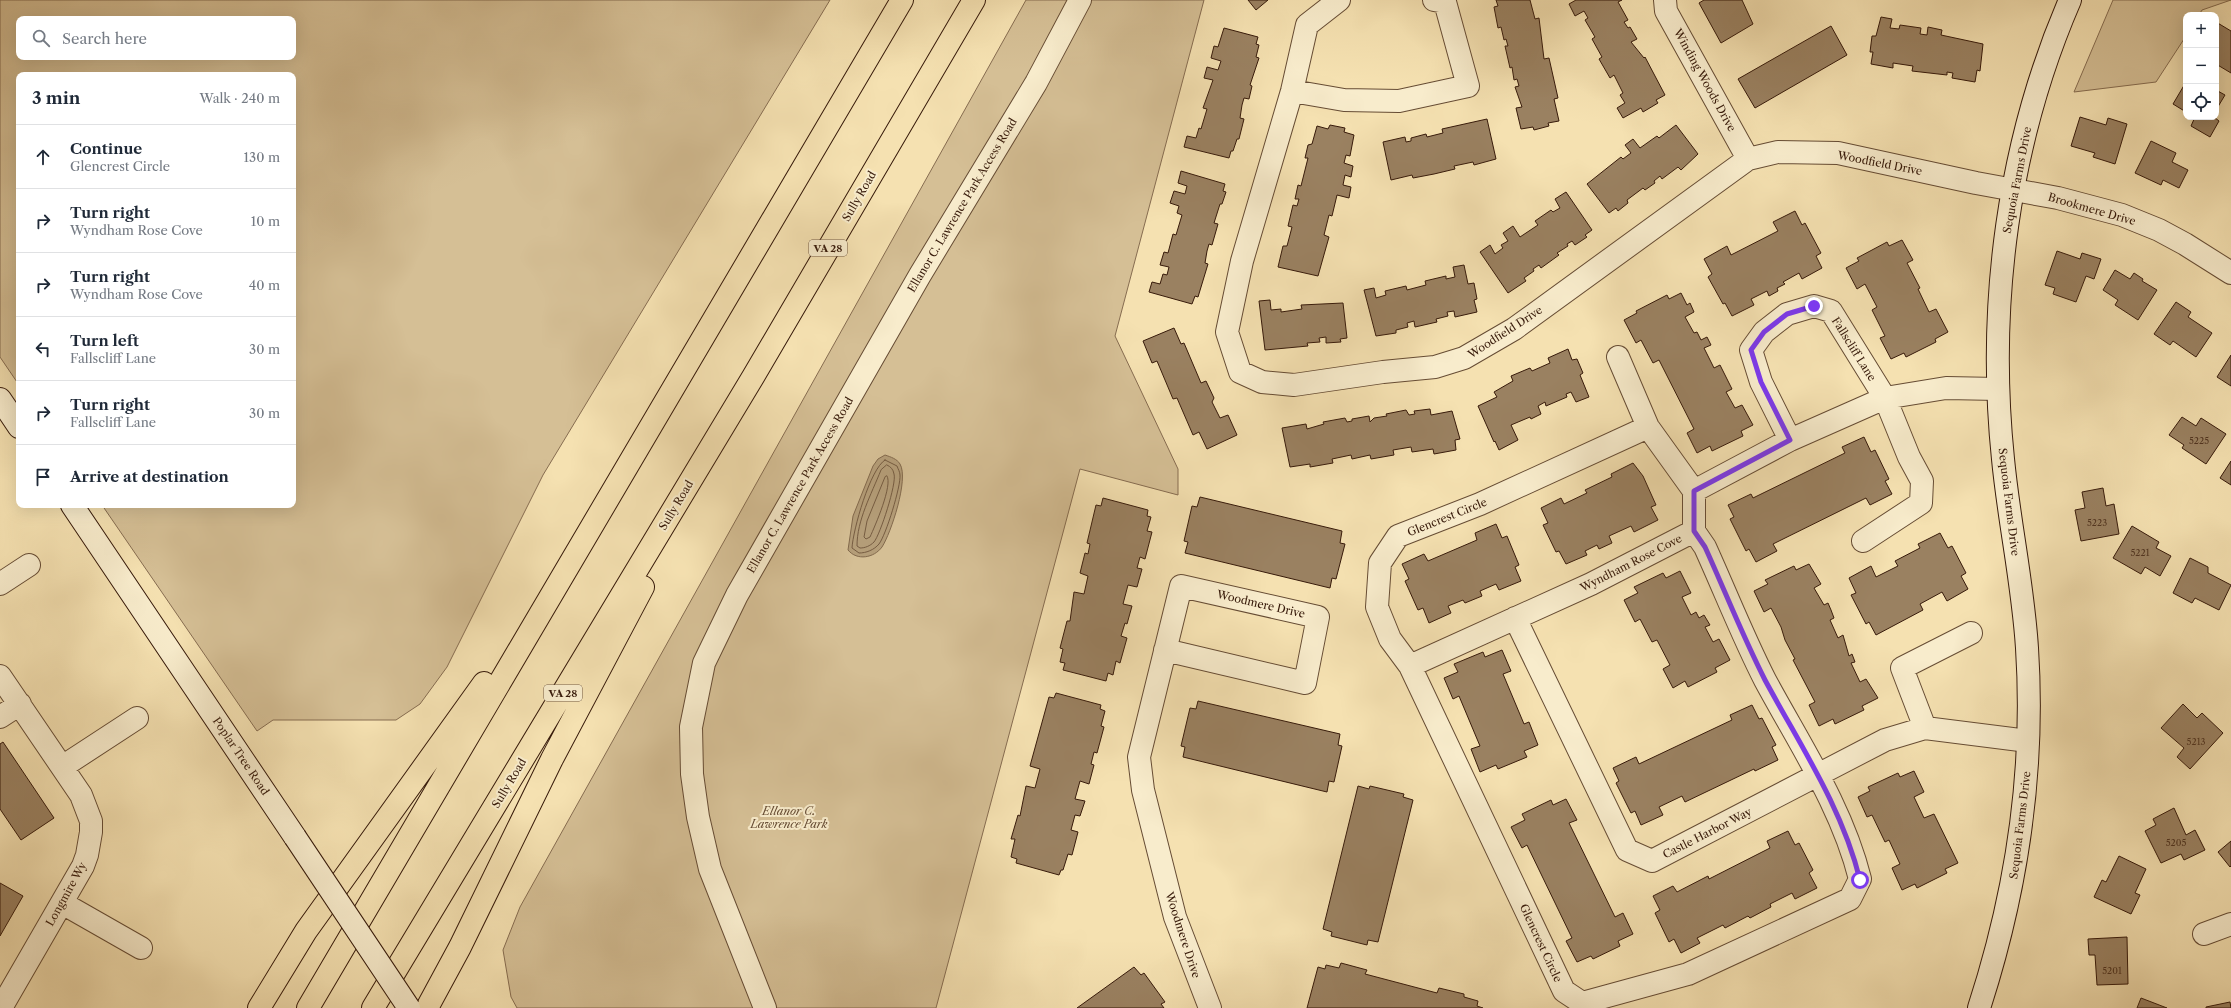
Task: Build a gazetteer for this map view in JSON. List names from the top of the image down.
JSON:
{
  "streets": {
    "highway": ["Sully Road", "VA 28"],
    "street": [
      "Winding Woods Drive",
      "Woodfield Drive",
      "Sequoia Farms Drive",
      "Ellanor C. Lawrence Park Access Road",
      "Brookmere Drive",
      "Fallscliff Lane",
      "Glencrest Circle",
      "Wyndham Rose Cove",
      "Woodmere Drive",
      "Poplar Tree Road",
      "Castle Harbor Way",
      "Longmire Wy"
    ]
  },
  "crossings": [
    ["Winding Woods Drive", "Woodfield Drive"],
    ["Woodfield Drive", "Sequoia Farms Drive"],
    ["Woodfield Drive", "Brookmere Drive"],
    ["Sequoia Farms Drive", "Brookmere Drive"],
    ["Sequoia Farms Drive", "Castle Harbor Way"],
    ["Glencrest Circle", "Wyndham Rose Cove"],
    ["Glencrest Circle", "Castle Harbor Way"],
    ["Wyndham Rose Cove", "Castle Harbor Way"]
  ],
  "parks": ["Ellanor C. Lawrence Park"],
  "house_numbers": [
    "5225",
    "5223",
    "5221",
    "5213",
    "5205",
    "5201"
  ],
  "page": {
    "map_buttons": ["+", "−"],
    "search": "Search here",
    "heading": ["3 min", "Walk · 240 m"],
    "list": [
      ["Continue", "Glencrest Circle", "130 m"],
      ["Turn right", "Wyndham Rose Cove", "10 m"],
      ["Turn right", "Wyndham Rose Cove", "40 m"],
      ["Turn left", "Fallscliff Lane", "30 m"],
      ["Turn right", "Fallscliff Lane", "30 m"],
      "Arrive at destination"
    ]
  }
}
